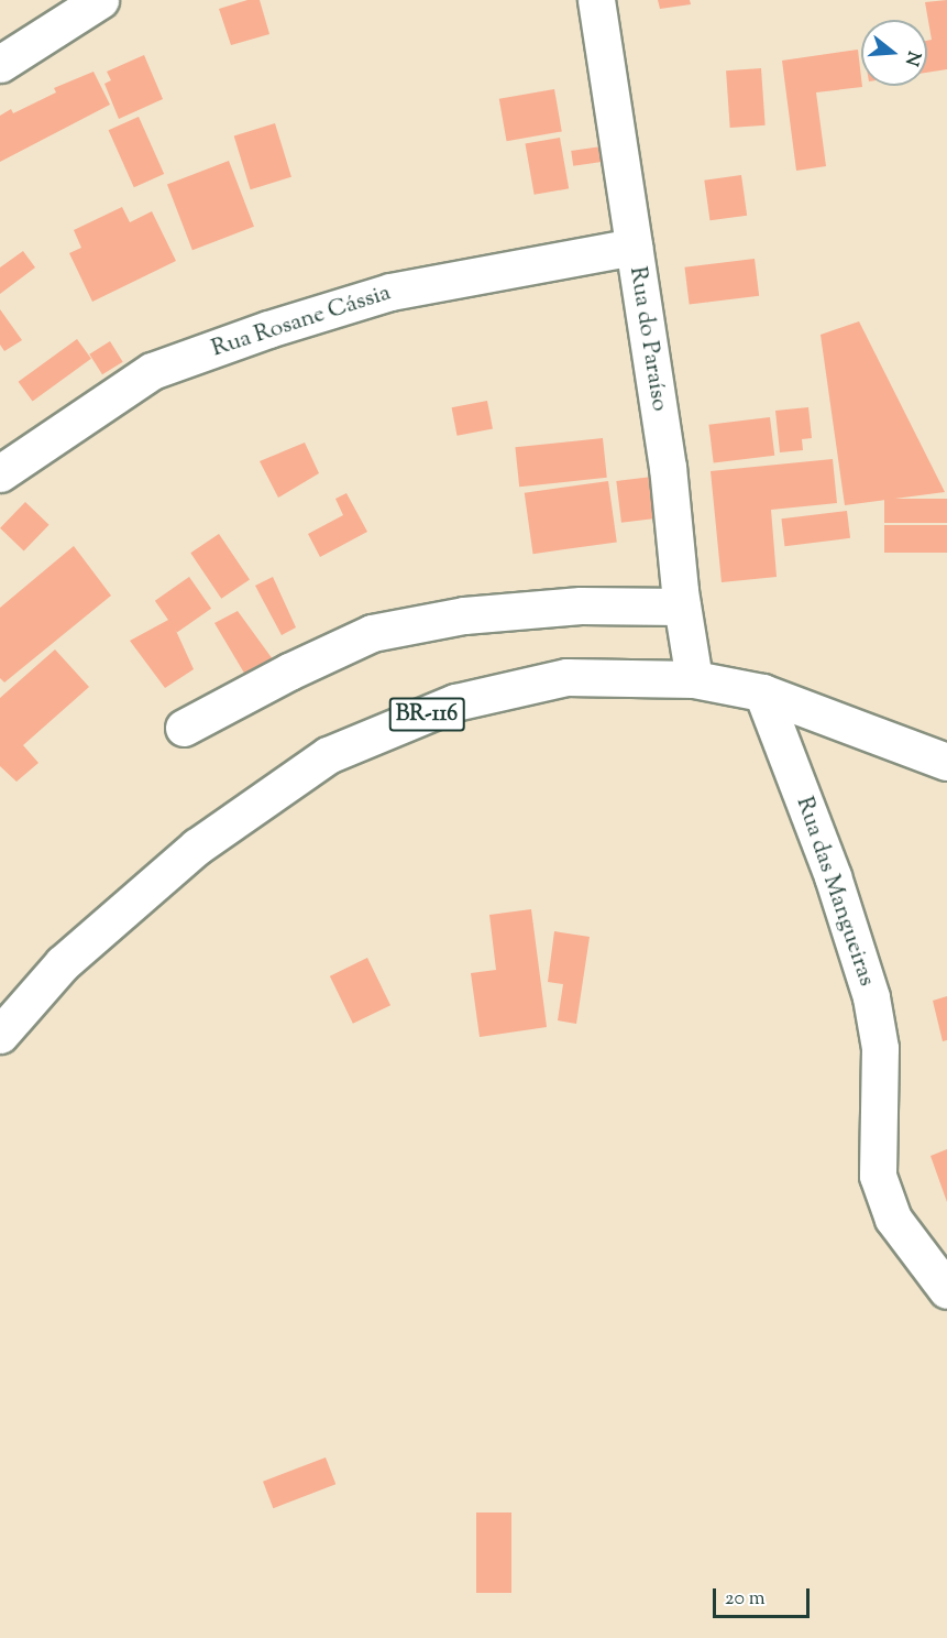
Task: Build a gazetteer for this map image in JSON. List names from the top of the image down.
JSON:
{
  "streets": {
    "main road": [
      "Rua Rosane Cássia",
      "Rua do Paraíso",
      "BR-116",
      "Rua das Mangueiras"
    ]
  },
  "crossings": [
    ["Rua Rosane Cássia", "Rua do Paraíso"],
    ["Rua do Paraíso", "BR-116"],
    ["BR-116", "Rua das Mangueiras"]
  ],
  "scale_bar": "20 m",
  "north": "right"
}
